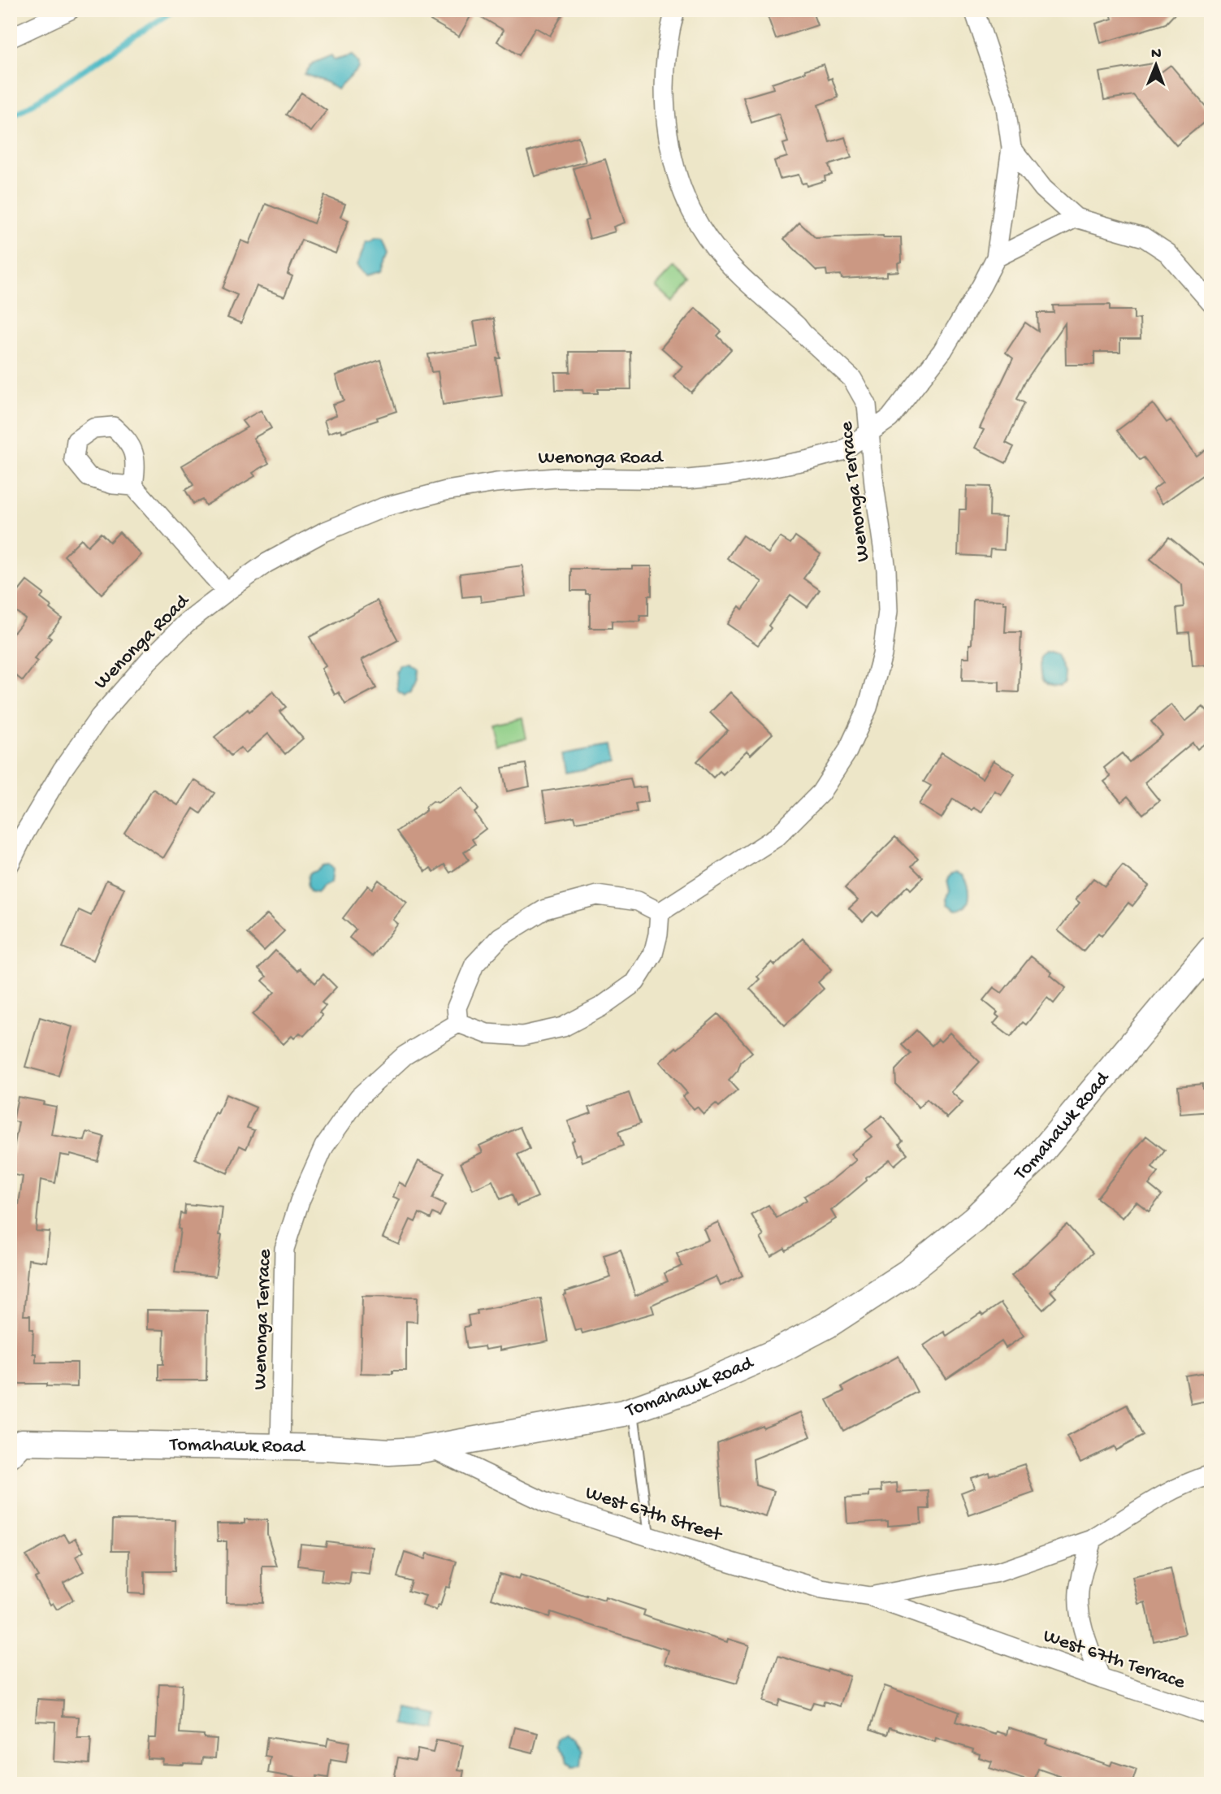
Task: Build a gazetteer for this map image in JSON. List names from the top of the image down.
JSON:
{
  "streets": {
    "street": [
      "Wenonga Road",
      "Wenonga Terrace",
      "Tomahawk Road",
      "West 67th Street",
      "West 67th Terrace"
    ]
  },
  "crossings": [
    ["Wenonga Road", "Wenonga Terrace"],
    ["Wenonga Terrace", "Tomahawk Road"],
    ["Tomahawk Road", "West 67th Street"],
    ["West 67th Street", "West 67th Terrace"]
  ],
  "north": "top"
}
